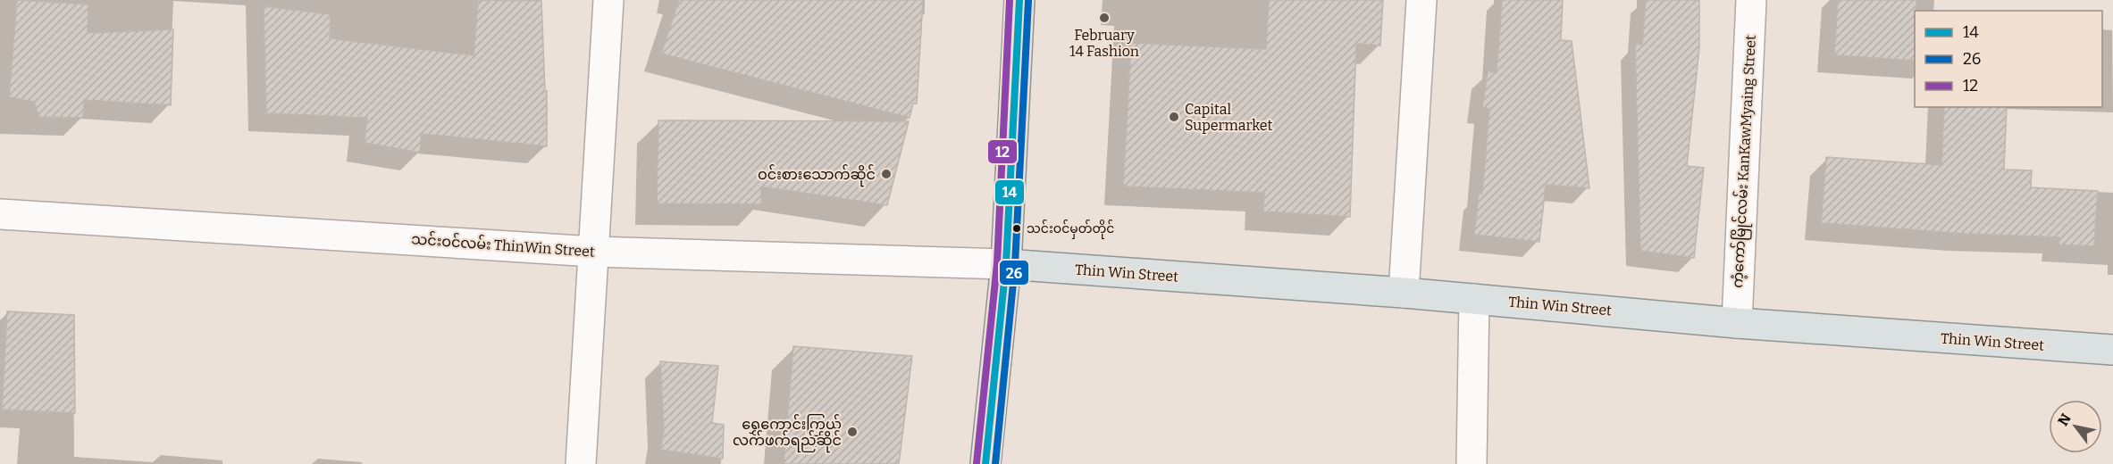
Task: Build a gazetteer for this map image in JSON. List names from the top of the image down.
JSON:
{
  "streets": {
    "main road": ["Thin Win Street"],
    "street": ["ကံ့ကော်မြိုင်လမ်း KanKawMyaing Street", "သင်းဝင်လမ်း ThinWin Street"]
  },
  "crossings": [
    ["ကံ့ကော်မြိုင်လမ်း KanKawMyaing Street", "Thin Win Street"],
    ["သင်းဝင်လမ်း ThinWin Street", "Thin Win Street"]
  ],
  "places": [
    "February 14 Fashion",
    "Capital Supermarket",
    "ဝင်းစားသောက်ဆိုင်",
    "သင်းဝင်မှတ်တိုင်",
    "ရွှေကောင်းကြွယ် လက်ဖက်ရည်ဆိုင်"
  ],
  "lines": ["transit line 14", "transit line 12", "transit line 26"],
  "legend": ["14", "26", "12"],
  "north": "top left"
}
